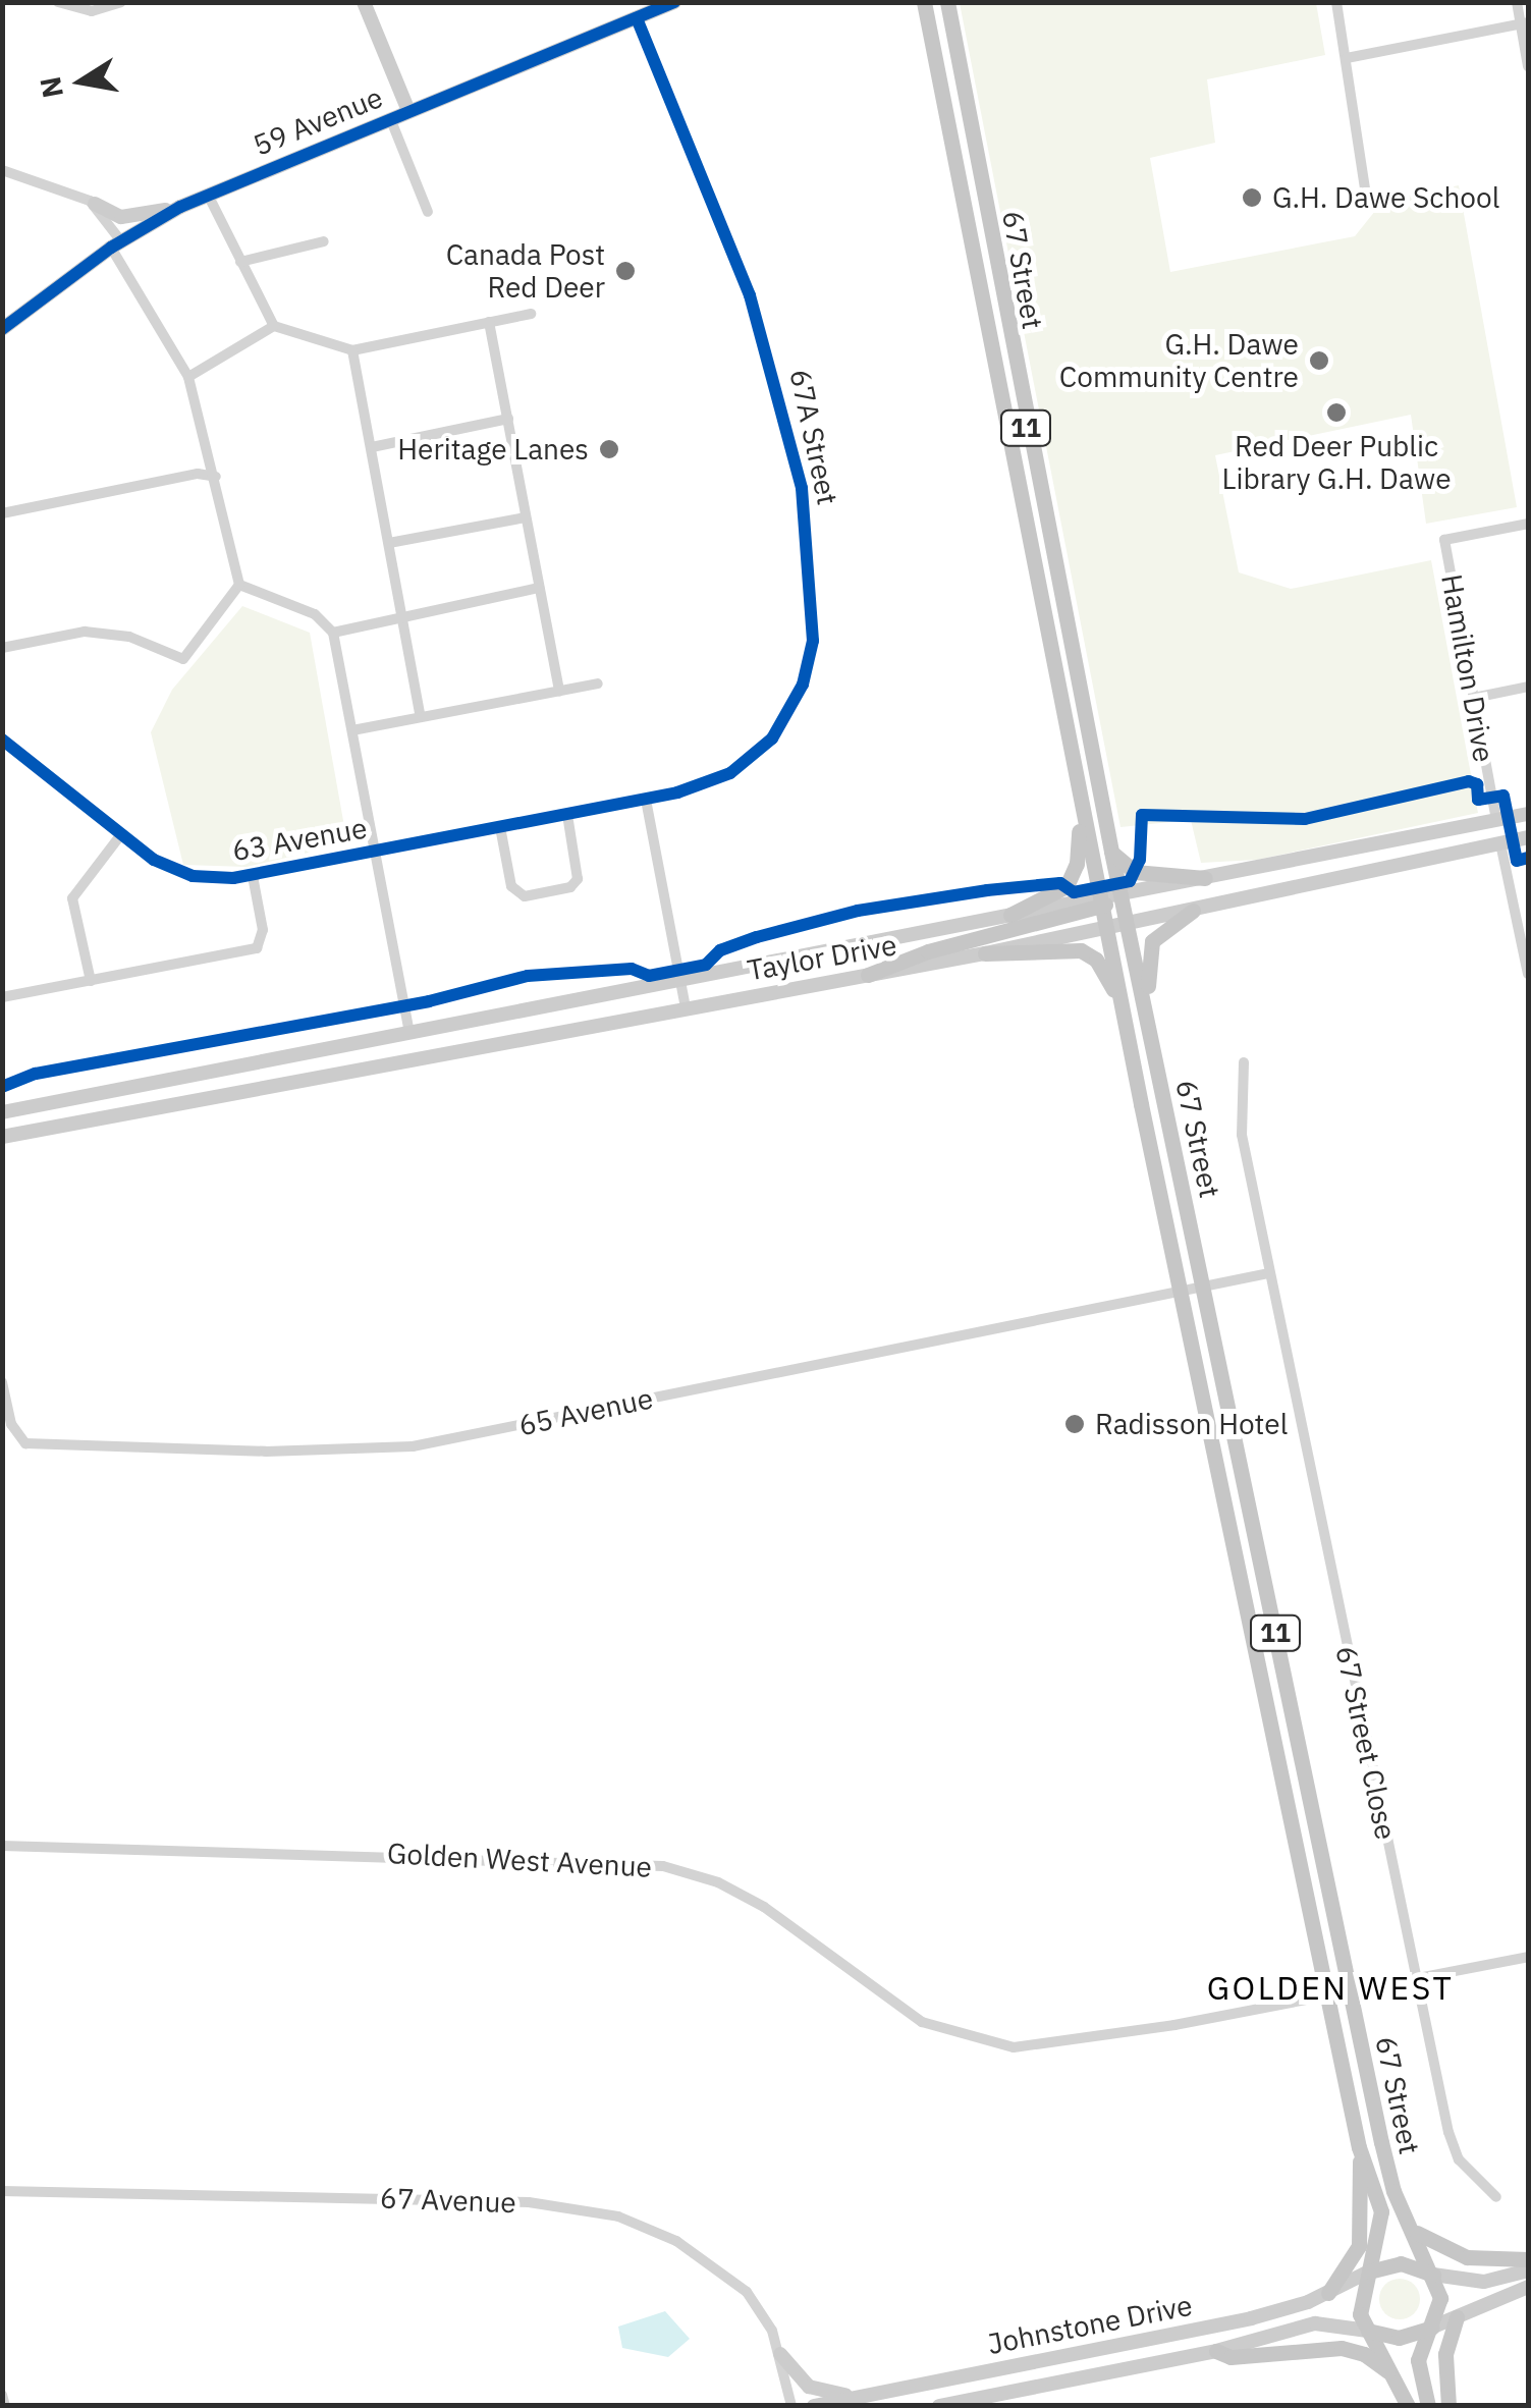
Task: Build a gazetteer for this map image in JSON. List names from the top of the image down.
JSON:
{
  "streets": {
    "main road": [
      "59 Avenue",
      "67 Street",
      "11",
      "Taylor Drive",
      "Johnstone Drive"
    ],
    "street": [
      "67A Street",
      "Hamilton Drive",
      "63 Avenue",
      "65 Avenue",
      "67 Street Close",
      "Golden West Avenue",
      "67 Avenue"
    ]
  },
  "crossings": [
    ["59 Avenue", "67A Street"],
    ["67 Street", "Taylor Drive"],
    ["67 Street", "65 Avenue"],
    ["67 Street", "Golden West Avenue"],
    ["67 Street", "Johnstone Drive"],
    ["67A Street", "63 Avenue"],
    ["67 Street Close", "Golden West Avenue"]
  ],
  "districts": ["GOLDEN WEST"],
  "places": [
    "G.H. Dawe School",
    "Canada Post Red Deer",
    "G.H. Dawe Community Centre",
    "Red Deer Public Library G.H. Dawe",
    "Heritage Lanes",
    "Radisson Hotel"
  ],
  "north": "left"
}
